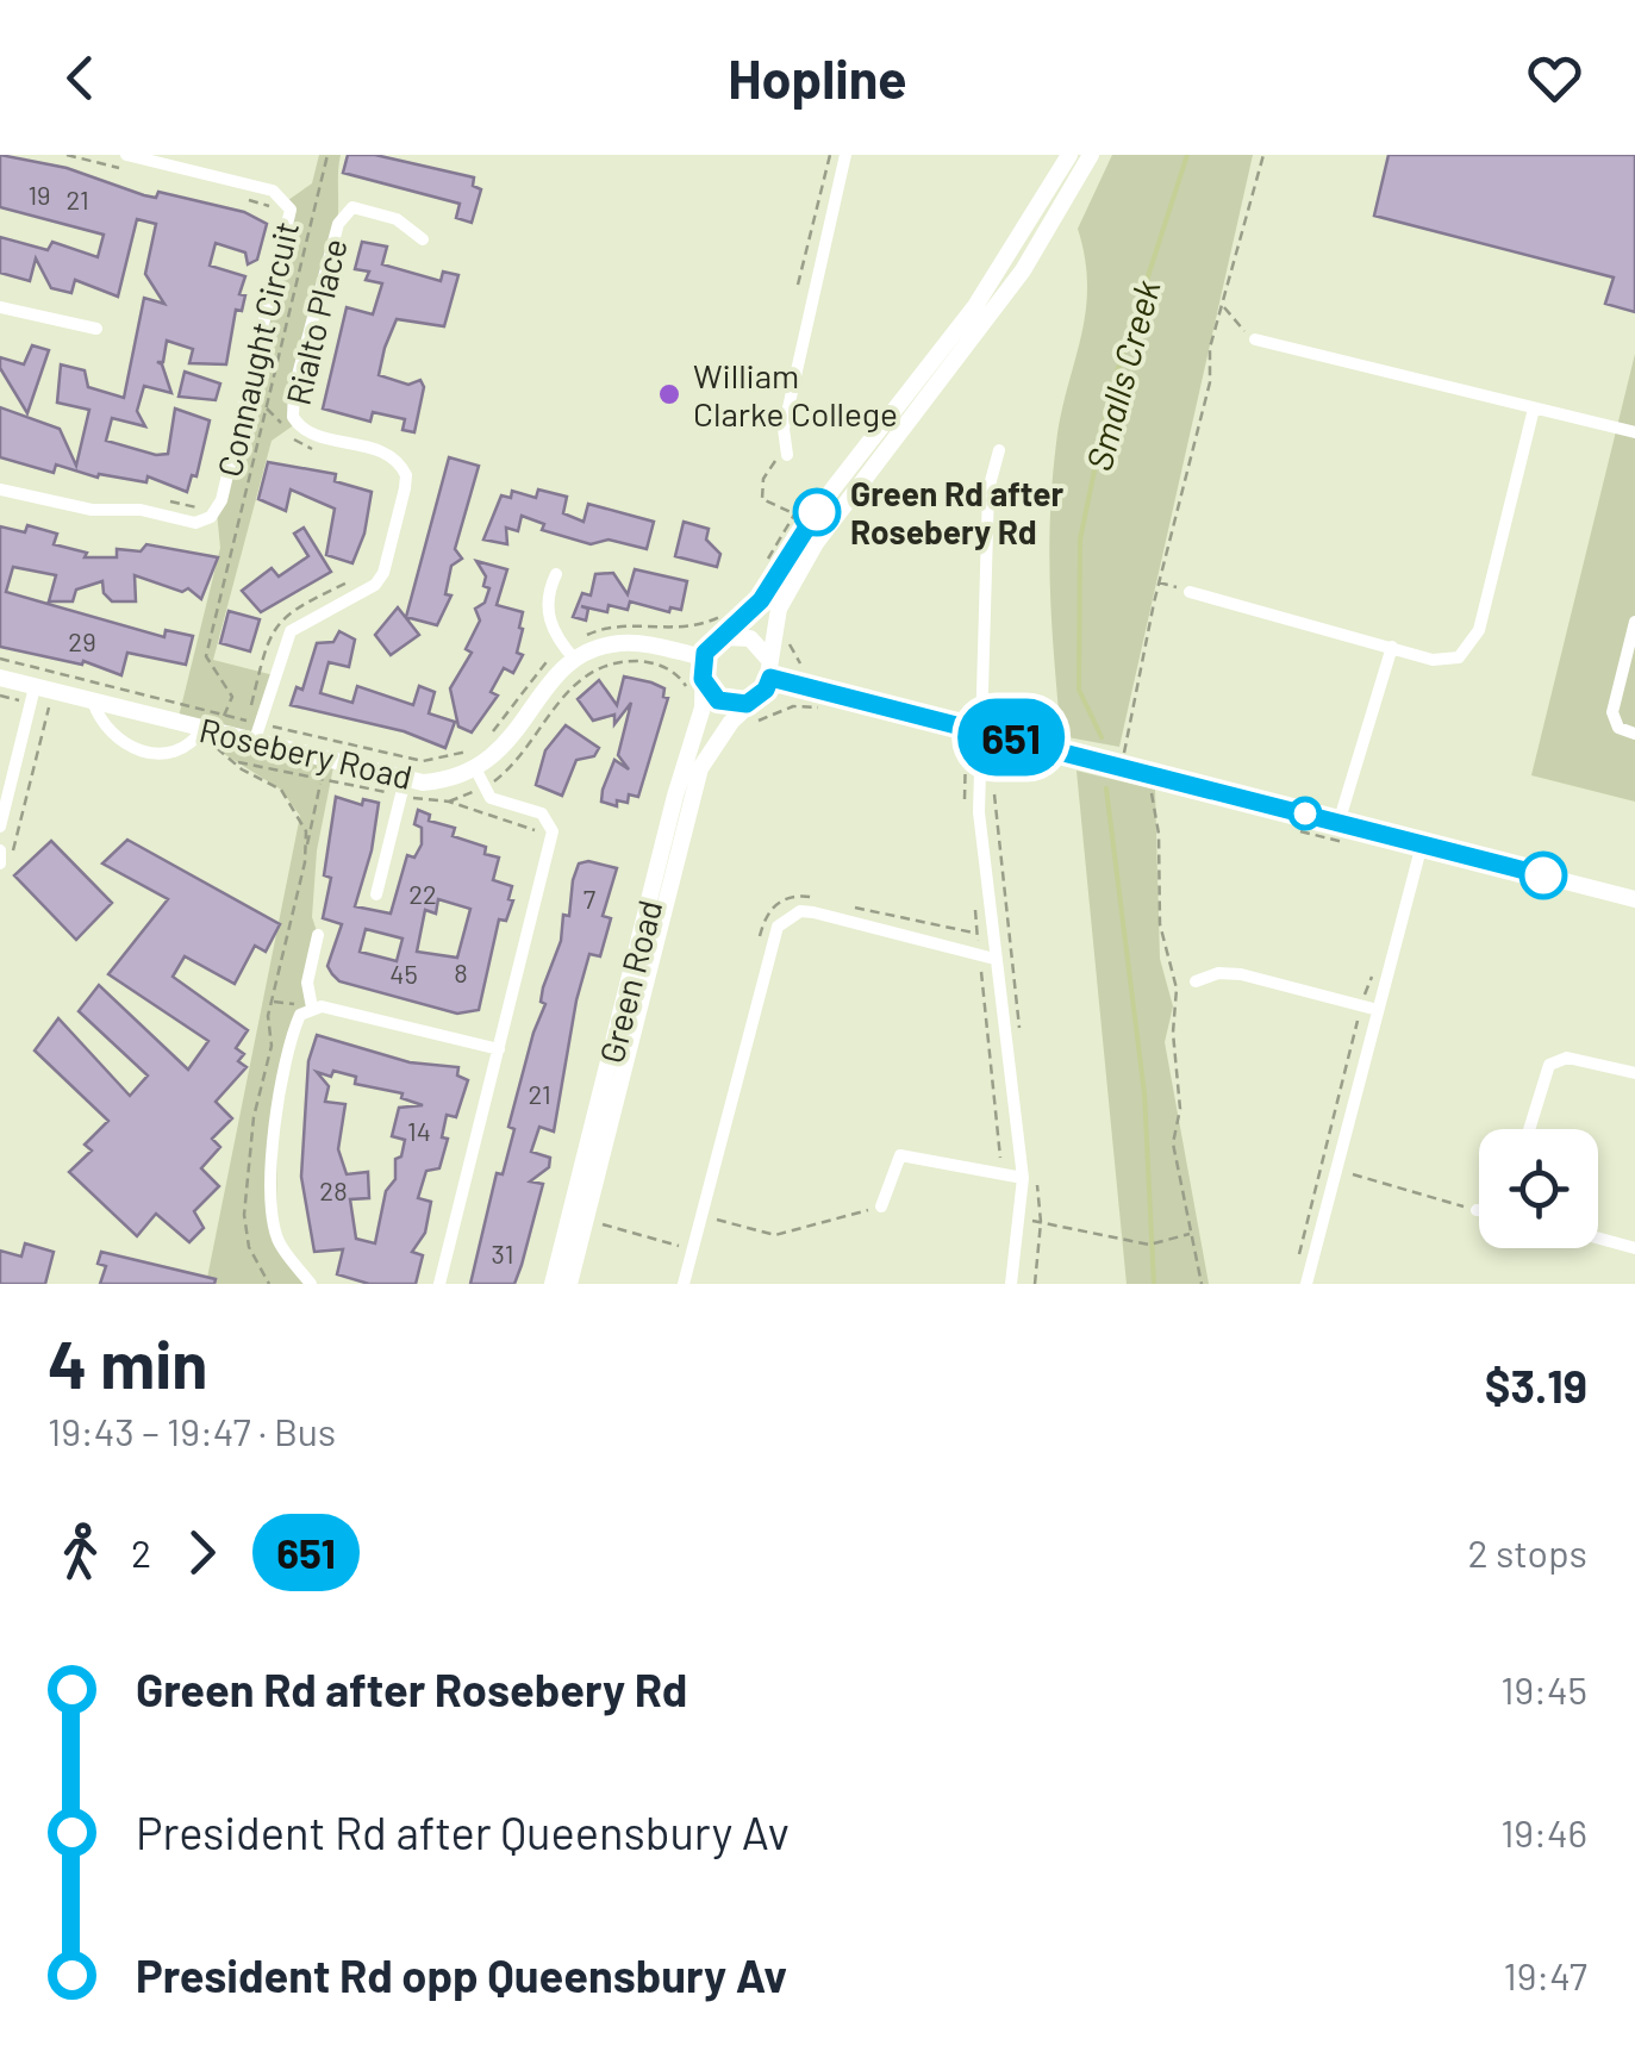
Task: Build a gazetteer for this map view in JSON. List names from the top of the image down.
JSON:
{
  "streets": {
    "main road": ["Rosebery Road", "Green Road"],
    "street": ["Rialto Place", "Connaught Circuit"]
  },
  "crossings": [
    ["Rialto Place", "Rosebery Road"]
  ],
  "water": ["Smalls Creek"],
  "places": ["William Clarke College", "Green Rd after Rosebery Rd"],
  "lines": ["bus line 651"],
  "house_numbers": [
    "19",
    "21",
    "29",
    "22",
    "7",
    "8",
    "45",
    "21",
    "14",
    "28",
    "31"
  ],
  "page": {
    "header": "Hopline",
    "on_map": "651",
    "heading": ["4 min", "19:43 – 19:47 · Bus", "$3.19"],
    "legs": ["2", "651", "2 stops"],
    "list": [
      {
        "name": "Green Rd after Rosebery Rd",
        "value": "19:45"
      },
      {
        "name": "President Rd after Queensbury Av",
        "value": "19:46"
      },
      {
        "name": "President Rd opp Queensbury Av",
        "value": "19:47"
      }
    ]
  }
}
